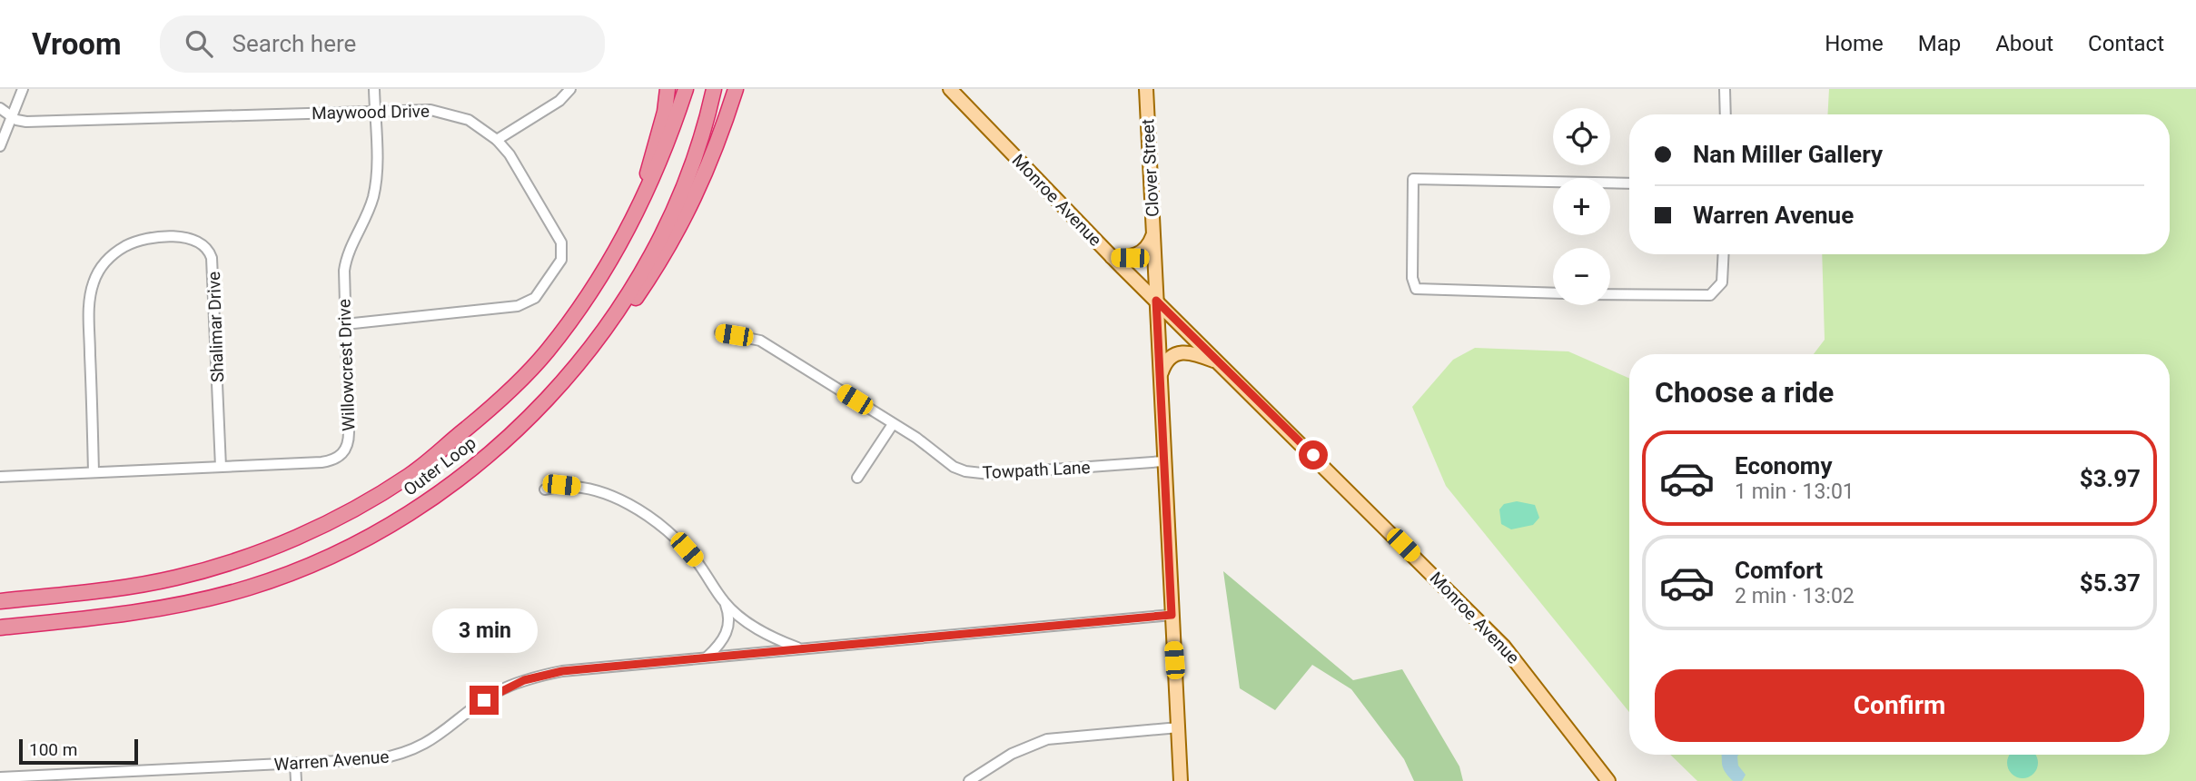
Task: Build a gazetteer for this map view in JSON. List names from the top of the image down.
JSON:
{
  "streets": {
    "highway": ["Outer Loop"],
    "main road": ["Clover Street", "Monroe Avenue"],
    "street": [
      "Maywood Drive",
      "Shalimar Drive",
      "Willowcrest Drive",
      "Towpath Lane",
      "Warren Avenue"
    ]
  },
  "crossings": [
    ["Maywood Drive", "Willowcrest Drive"],
    ["Clover Street", "Monroe Avenue"],
    ["Clover Street", "Towpath Lane"],
    ["Clover Street", "Warren Avenue"],
    ["Shalimar Drive", "Willowcrest Drive"]
  ],
  "scale_bar": "100 m",
  "page": {
    "header": "Vroom",
    "search": "Search here",
    "nav": [
      "Home",
      "Map",
      "About",
      "Contact"
    ],
    "map_buttons": ["+", "−"],
    "banner": ["Nan Miller Gallery", "Warren Avenue"],
    "heading": "Choose a ride",
    "list": [
      {
        "name": "Economy",
        "note": "1 min · 13:01",
        "value": "$3.97"
      },
      {
        "name": "Comfort",
        "note": "2 min · 13:02",
        "value": "$5.37"
      }
    ],
    "bubble": "3 min",
    "buttons": "Confirm",
    "scale": "100 m"
  }
}
